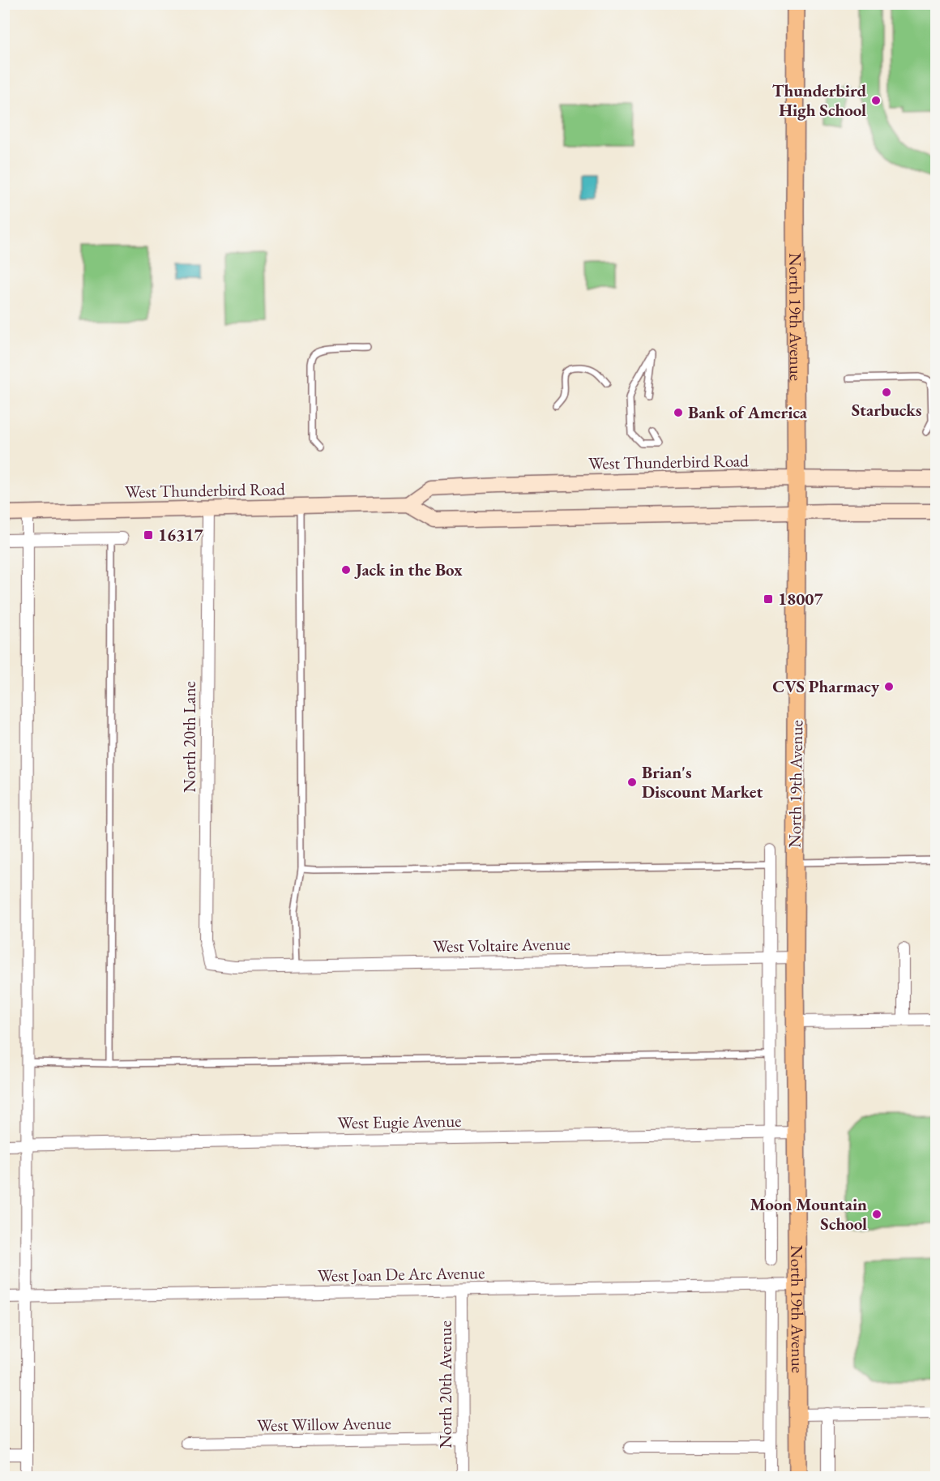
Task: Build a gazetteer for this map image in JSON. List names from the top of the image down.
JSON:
{
  "streets": {
    "main road": ["North 19th Avenue", "West Thunderbird Road"],
    "street": [
      "North 20th Lane",
      "West Voltaire Avenue",
      "West Eugie Avenue",
      "West Joan De Arc Avenue",
      "North 20th Avenue",
      "West Willow Avenue"
    ]
  },
  "crossings": [
    ["North 19th Avenue", "West Thunderbird Road"],
    ["North 19th Avenue", "West Voltaire Avenue"],
    ["North 19th Avenue", "West Eugie Avenue"],
    ["North 19th Avenue", "West Joan De Arc Avenue"],
    ["West Thunderbird Road", "North 20th Lane"],
    ["North 20th Lane", "West Voltaire Avenue"],
    ["West Joan De Arc Avenue", "North 20th Avenue"],
    ["North 20th Avenue", "West Willow Avenue"]
  ],
  "places": {
    "other": [
      "Thunderbird High School",
      "Starbucks",
      "Bank of America",
      "Jack in the Box",
      "CVS Pharmacy",
      "Brian's Discount Market",
      "Moon Mountain School"
    ],
    "transit": ["16317", "18007"]
  }
}
